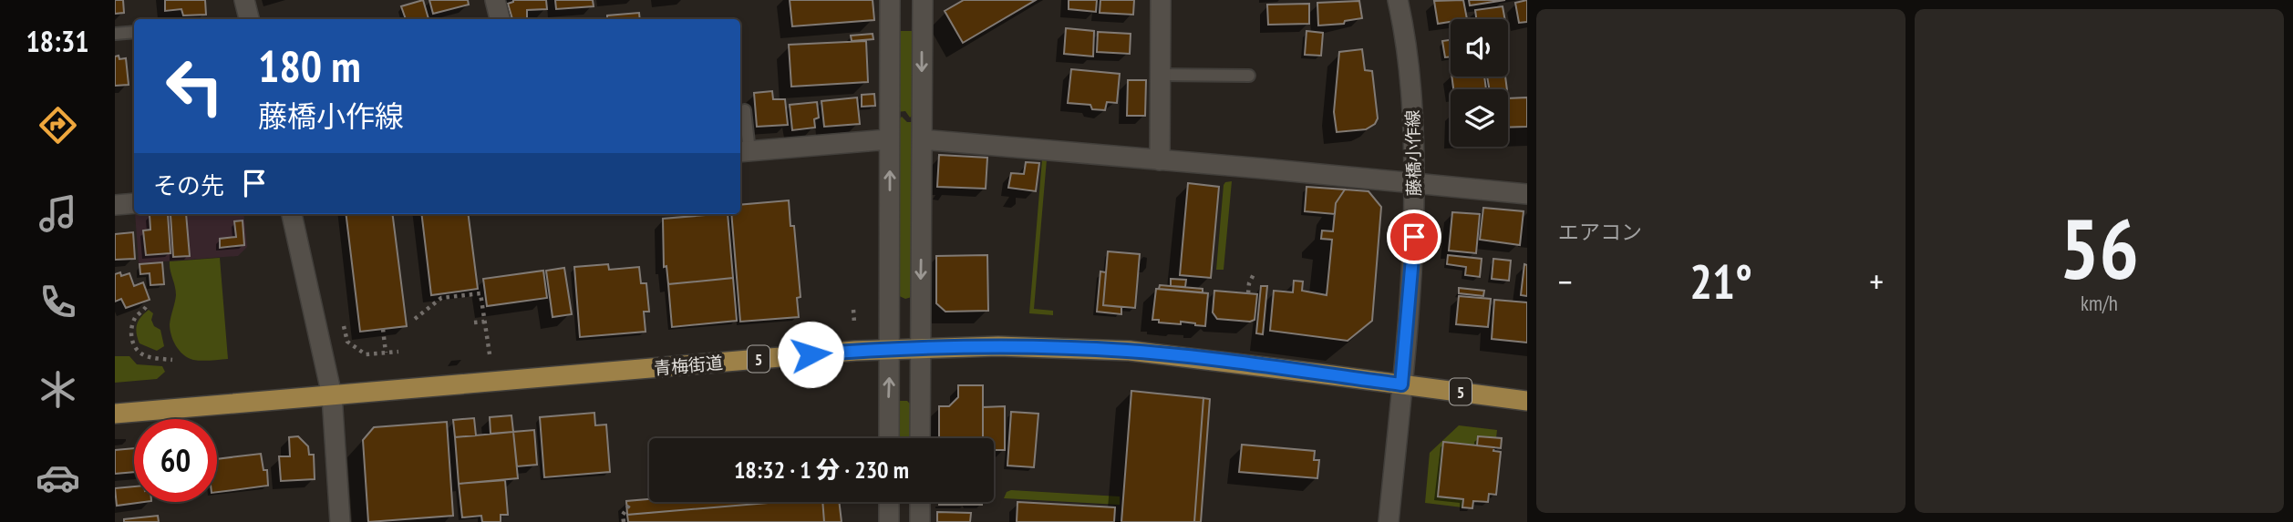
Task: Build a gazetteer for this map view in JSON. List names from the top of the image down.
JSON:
{
  "streets": {
    "main road": ["5", "青梅街道"],
    "street": ["藤橋小作線"]
  },
  "crossings": [
    ["藤橋小作線", "青梅街道"]
  ],
  "page": {
    "tabs": "18:31",
    "tile": [
      "エアコン",
      ["56", "km/h"]
    ],
    "turn": ["180 m", "藤橋小作線"],
    "then": "その先",
    "heat": ["−", "21°", "+"],
    "limit": "60",
    "trip": "18:32 · 1 分 · 230 m"
  }
}
